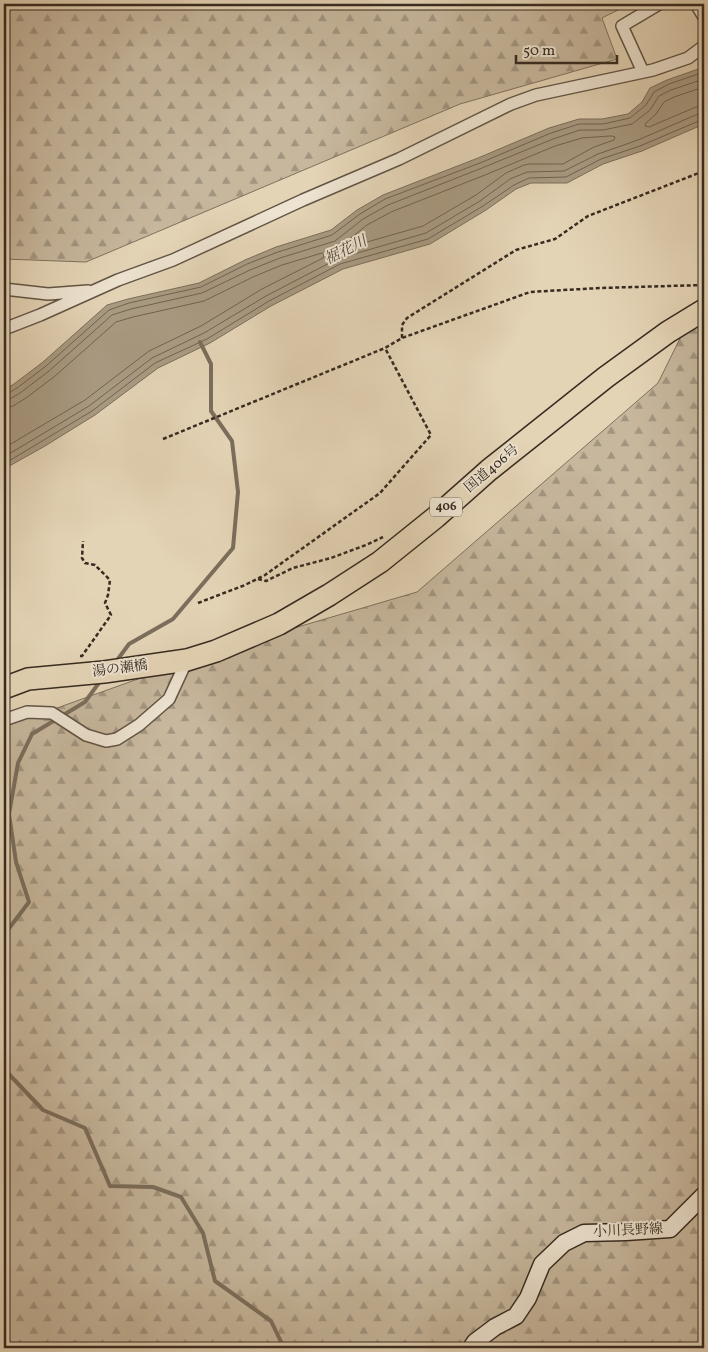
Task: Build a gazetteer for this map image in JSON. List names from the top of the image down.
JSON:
{
  "streets": {
    "highway": ["国道406号", "406", "湯の瀬橋"],
    "main road": ["小川長野線"]
  },
  "crossings": [
    ["国道406号", "湯の瀬橋"],
    ["406", "湯の瀬橋"]
  ],
  "water": ["裾花川"],
  "scale_bar": "50 m"
}
